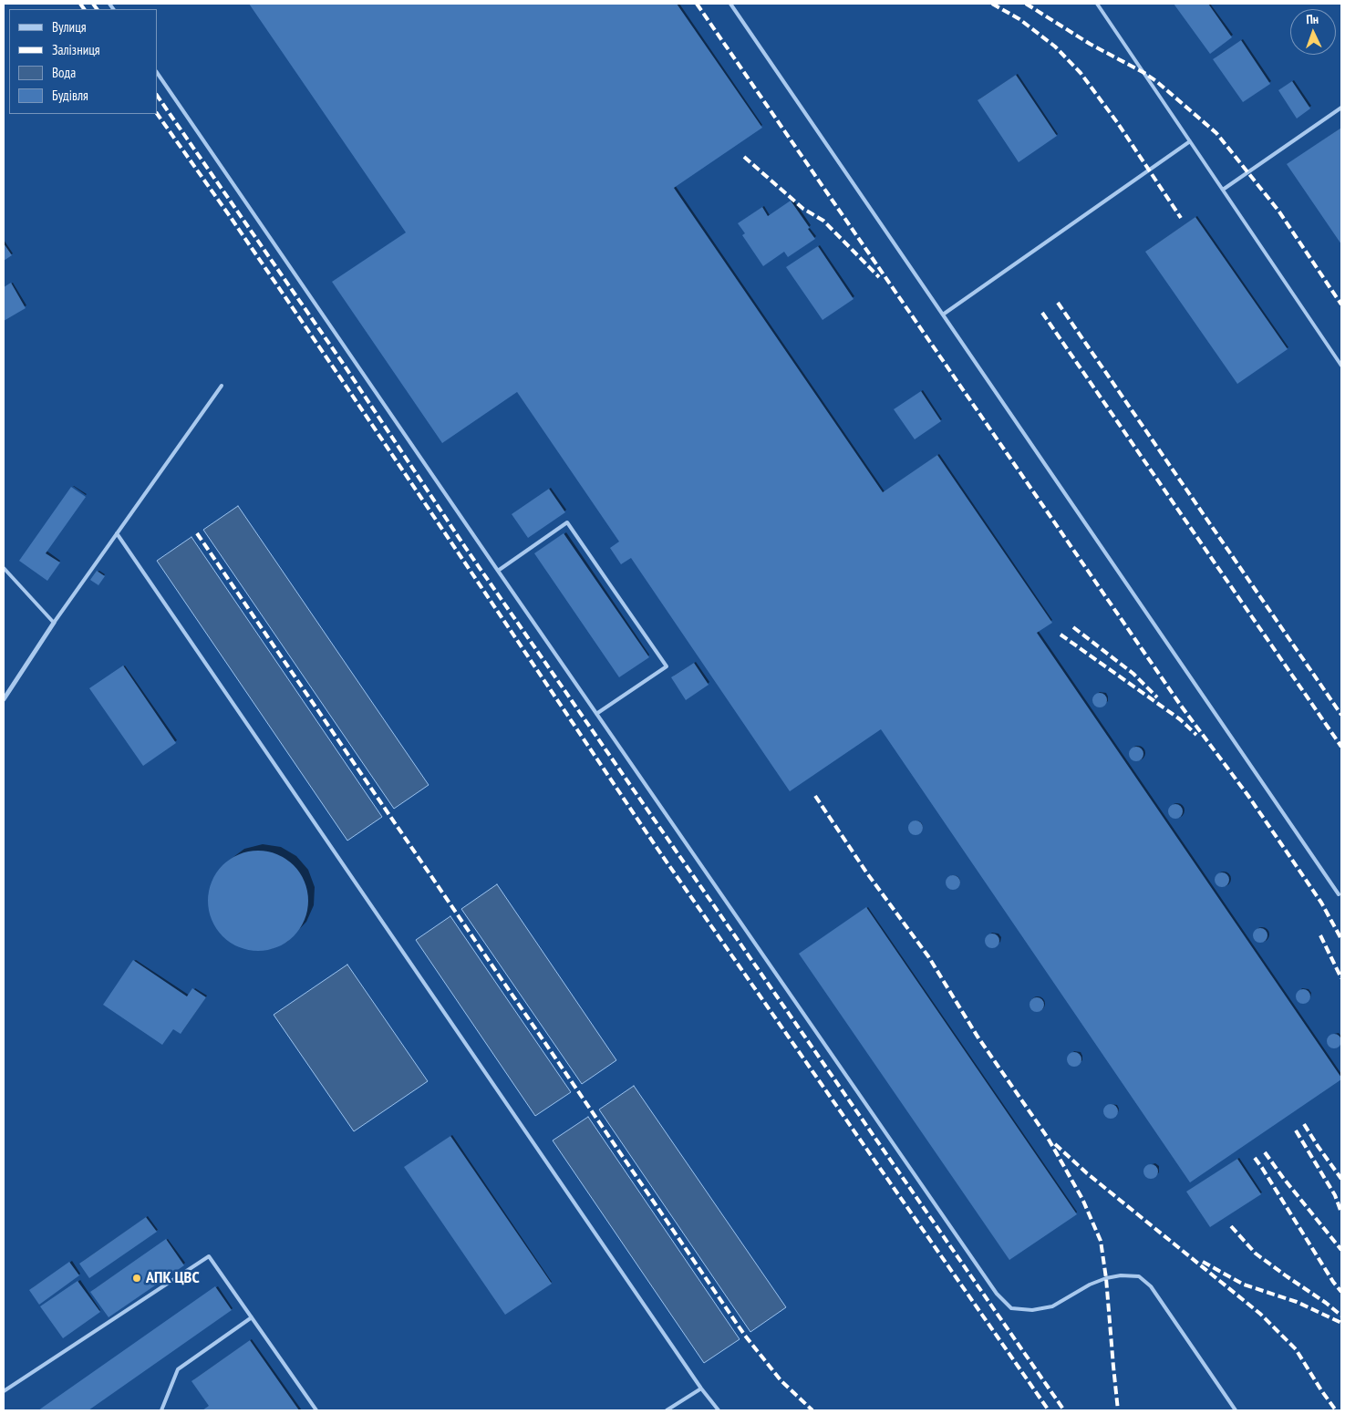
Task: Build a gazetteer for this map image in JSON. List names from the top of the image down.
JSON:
{
  "places": ["АПК ЦВС"],
  "legend": [
    "Вулиця",
    "Залізниця",
    "Вода",
    "Будівля"
  ],
  "north": "top"
}
